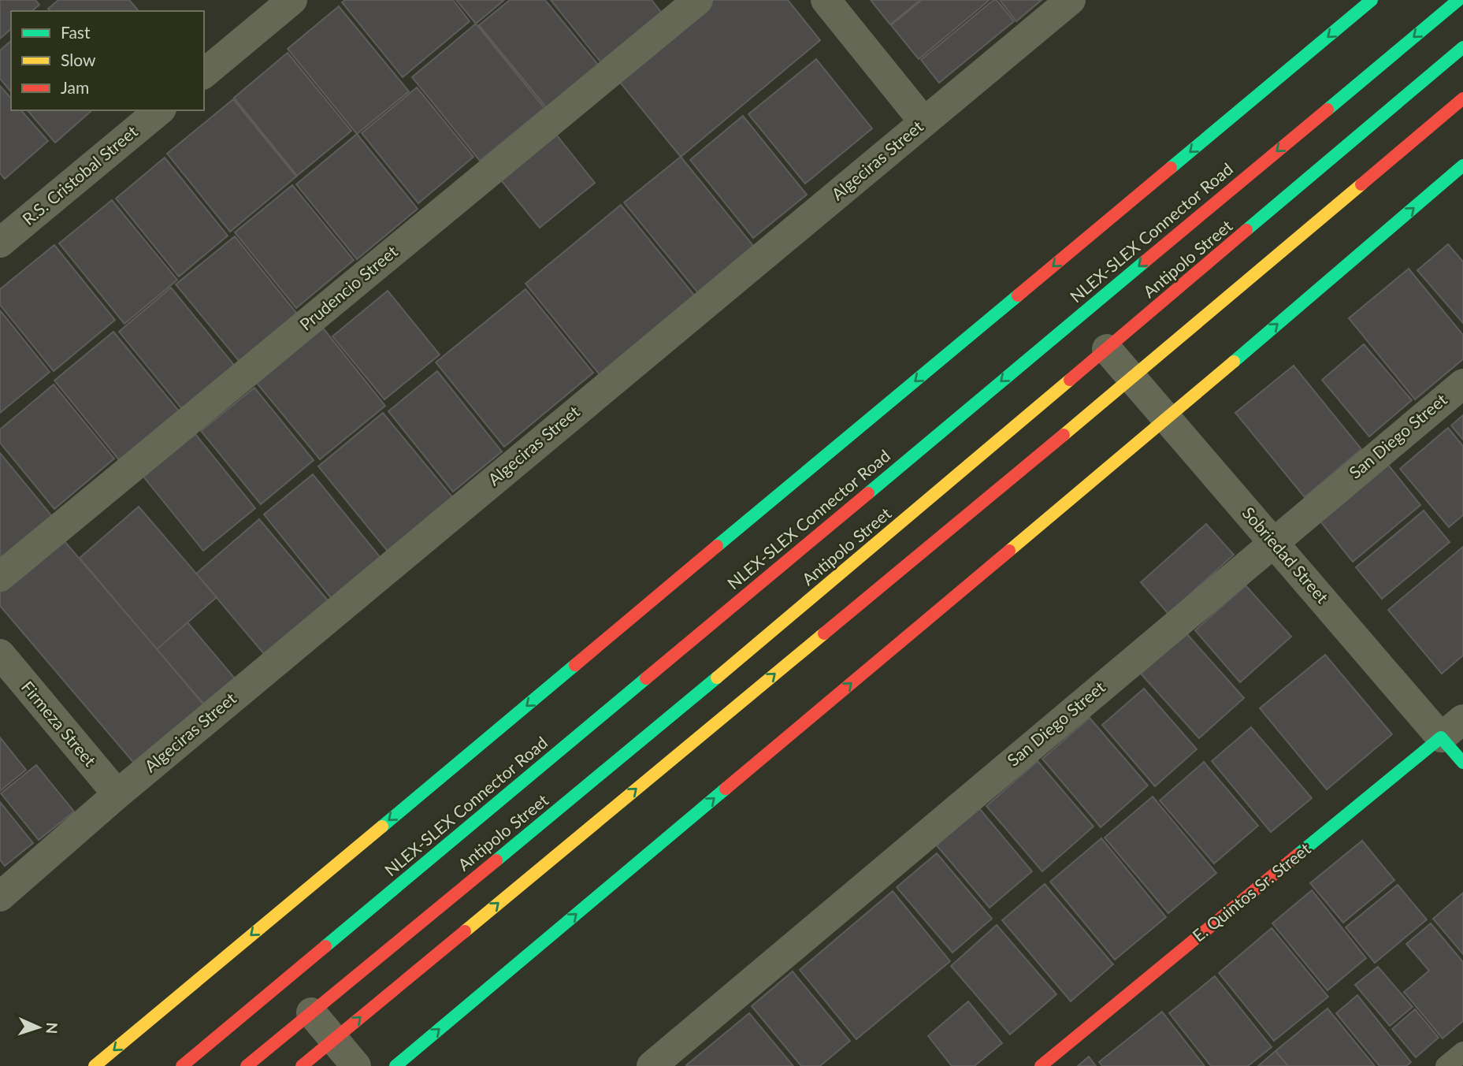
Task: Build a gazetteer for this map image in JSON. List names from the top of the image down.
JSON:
{
  "streets": {
    "main road": [
      "NLEX-SLEX Connector Road",
      "Antipolo Street",
      "Sobriedad Street",
      "E. Quintos Sr. Street"
    ],
    "street": [
      "Algeciras Street",
      "R.S. Cristobal Street",
      "Prudencio Street",
      "San Diego Street",
      "Firmeza Street"
    ]
  },
  "crossings": [
    ["Algeciras Street", "Firmeza Street"],
    ["Antipolo Street", "Sobriedad Street"],
    ["San Diego Street", "Sobriedad Street"],
    ["Sobriedad Street", "E. Quintos Sr. Street"]
  ],
  "legend": ["Fast", "Slow", "Jam"],
  "north": "right"
}
